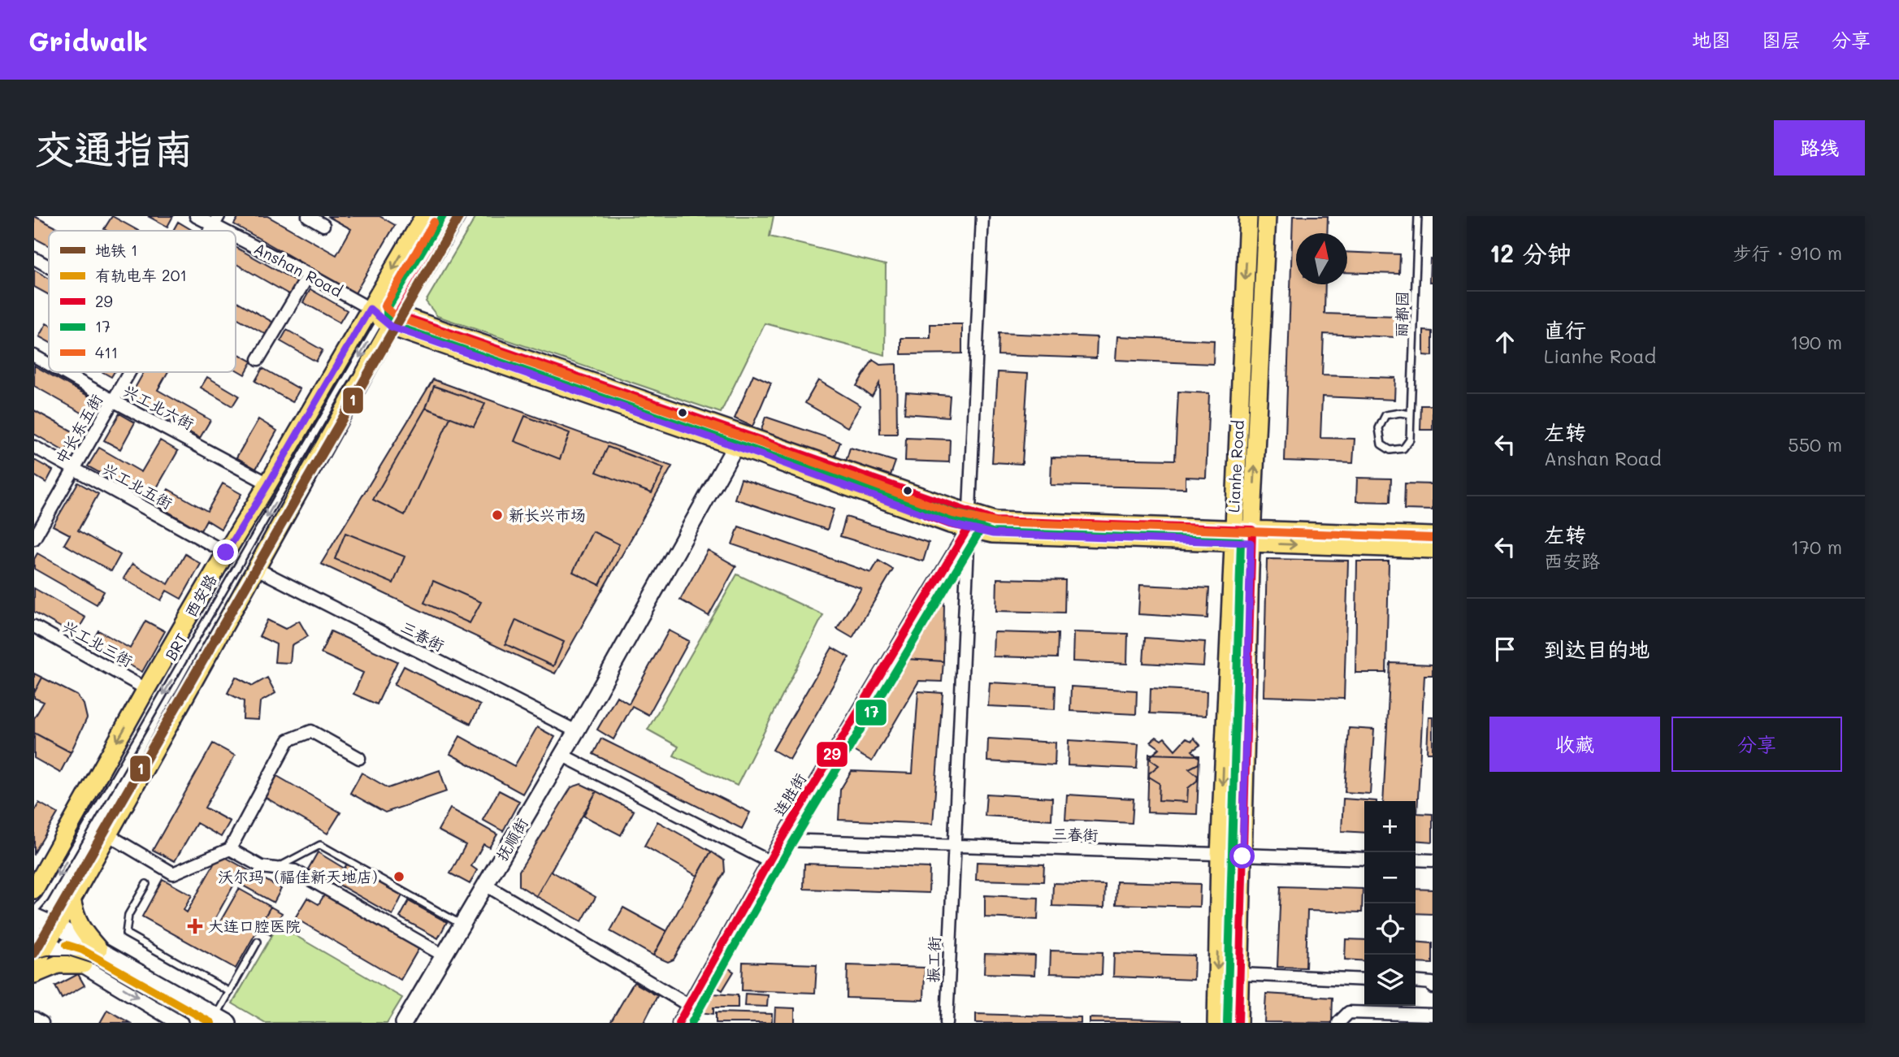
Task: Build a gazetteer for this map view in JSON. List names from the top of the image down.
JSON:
{
  "streets": {
    "main road": ["Anshan Road", "Lianhe Road", "西安路"],
    "street": [
      "兴工北六街",
      "中长东五街",
      "兴工北五街",
      "三春街",
      "兴工北三街",
      "连胜街",
      "抚顺街",
      "振工街"
    ],
    "lane": ["丽都园", "BRT"]
  },
  "crossings": [
    ["Anshan Road", "Lianhe Road"],
    ["Anshan Road", "西安路"],
    ["Anshan Road", "BRT"],
    ["Anshan Road", "连胜街"],
    ["Anshan Road", "抚顺街"],
    ["Anshan Road", "振工街"],
    ["兴工北六街", "中长东五街"],
    ["兴工北六街", "西安路"],
    ["中长东五街", "兴工北五街"],
    ["Lianhe Road", "三春街"],
    ["兴工北五街", "西安路"],
    ["西安路", "兴工北三街"],
    ["西安路", "BRT"],
    ["三春街", "连胜街"],
    ["三春街", "抚顺街"],
    ["三春街", "振工街"],
    ["连胜街", "振工街"]
  ],
  "one_way": ["BRT"],
  "places": {
    "other": ["新长兴市场", "沃尔玛（福佳新天地店）"],
    "health": ["大连口腔医院"]
  },
  "lines": [
    "metro line 1",
    "transit line 29",
    "transit line 17",
    "transit line 411",
    "tram line 201"
  ],
  "legend": [
    "地铁 1",
    "有轨电车 201",
    "29",
    "17",
    "411"
  ],
  "north": "top",
  "page": {
    "header": "Gridwalk",
    "nav": ["地图", "图层", "分享"],
    "buttons": [
      "路线",
      ["收藏", "分享"]
    ],
    "title": "交通指南",
    "heading": ["12 分钟", "步行 · 910 m"],
    "list": [
      ["直行", "Lianhe Road", "190 m"],
      ["左转", "Anshan Road", "550 m"],
      ["左转", "西安路", "170 m"],
      "到达目的地"
    ],
    "map_buttons": ["+", "−"]
  }
}
